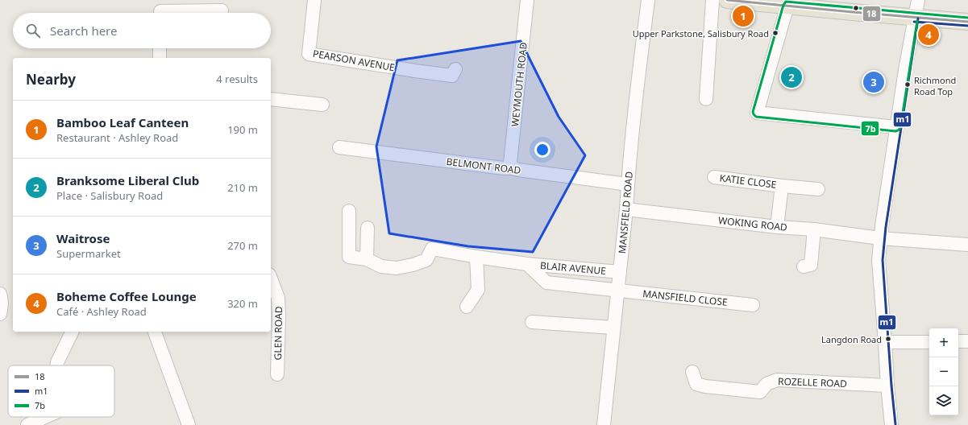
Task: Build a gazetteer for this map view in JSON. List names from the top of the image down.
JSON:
{
  "streets": {
    "street": [
      "PEARSON AVENUE",
      "WEYMOUTH ROAD",
      "BELMONT ROAD",
      "KATIE CLOSE",
      "MANSFIELD ROAD",
      "WOKING ROAD",
      "BLAIR AVENUE",
      "MANSFIELD CLOSE",
      "GLEN ROAD",
      "ROZELLE ROAD"
    ]
  },
  "crossings": [
    ["WEYMOUTH ROAD", "BELMONT ROAD"],
    ["BELMONT ROAD", "MANSFIELD ROAD"],
    ["KATIE CLOSE", "WOKING ROAD"],
    ["MANSFIELD ROAD", "WOKING ROAD"],
    ["MANSFIELD ROAD", "BLAIR AVENUE"],
    ["MANSFIELD ROAD", "MANSFIELD CLOSE"],
    ["BLAIR AVENUE", "MANSFIELD CLOSE"]
  ],
  "places": ["Upper Parkstone, Salisbury Road", "Richmond Road Top", "Langdon Road"],
  "lines": ["transit line 18", "transit line 7b", "transit line m1"],
  "legend": ["18", "m1", "7b"],
  "page": {
    "pins": [
      "1",
      "4",
      "2",
      "3"
    ],
    "search": "Search here",
    "heading": ["Nearby", "4 results"],
    "list": [
      {
        "mark": "1",
        "name": "Bamboo Leaf Canteen",
        "note": "Restaurant · Ashley Road",
        "value": "190 m"
      },
      {
        "mark": "2",
        "name": "Branksome Liberal Club",
        "note": "Place · Salisbury Road",
        "value": "210 m"
      },
      {
        "mark": "3",
        "name": "Waitrose",
        "note": "Supermarket",
        "value": "270 m"
      },
      {
        "mark": "4",
        "name": "Boheme Coffee Lounge",
        "note": "Café · Ashley Road",
        "value": "320 m"
      }
    ],
    "map_buttons": ["+", "−"]
  }
}
